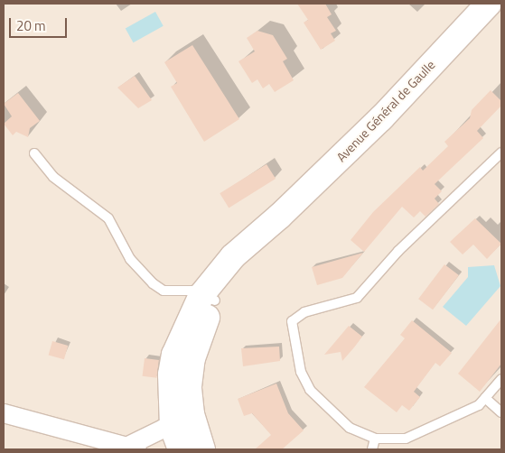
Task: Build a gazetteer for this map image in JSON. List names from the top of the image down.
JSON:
{
  "streets": {
    "main road": ["Avenue Général de Gaulle"]
  },
  "scale_bar": "20 m"
}
